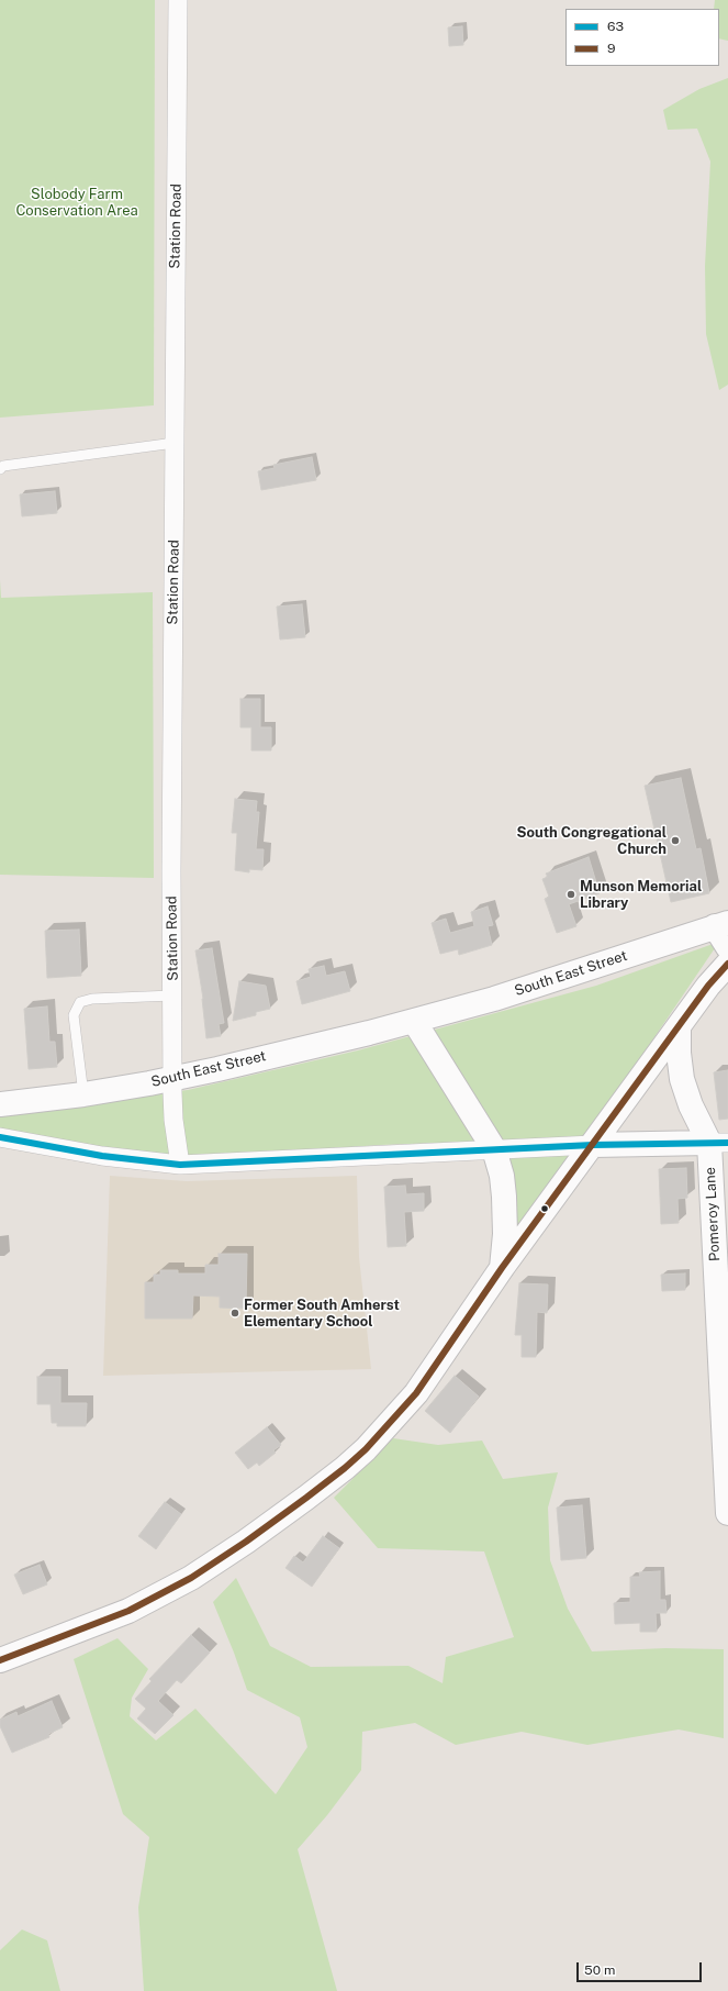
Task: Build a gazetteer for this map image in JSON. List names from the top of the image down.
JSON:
{
  "streets": {
    "main road": ["South East Street", "Pomeroy Lane"],
    "street": ["Station Road"]
  },
  "crossings": [
    ["Station Road", "South East Street"]
  ],
  "parks": ["Slobody Farm Conservation Area"],
  "places": ["South Congregational Church", "Munson Memorial Library", "Former South Amherst Elementary School"],
  "lines": ["transit line 9", "transit line 63"],
  "legend": ["63", "9"],
  "scale_bar": "50 m"
}
